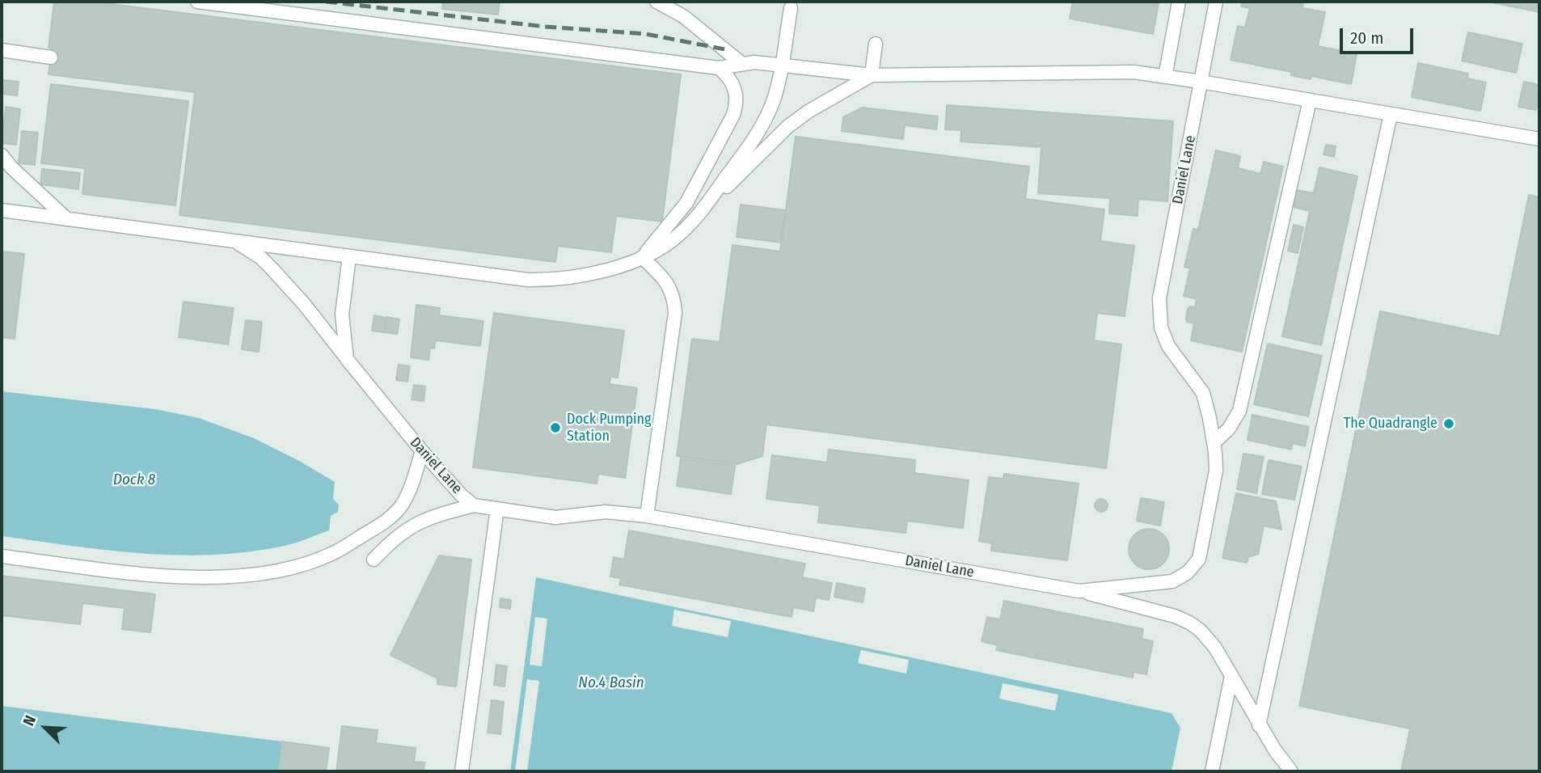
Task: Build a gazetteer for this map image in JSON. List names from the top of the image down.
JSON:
{
  "streets": {
    "lane": ["Daniel Lane"]
  },
  "water": ["Dock 8", "No.4 Basin"],
  "places": ["The Quadrangle", "Dock Pumping Station"],
  "scale_bar": "20 m",
  "north": "top left"
}
